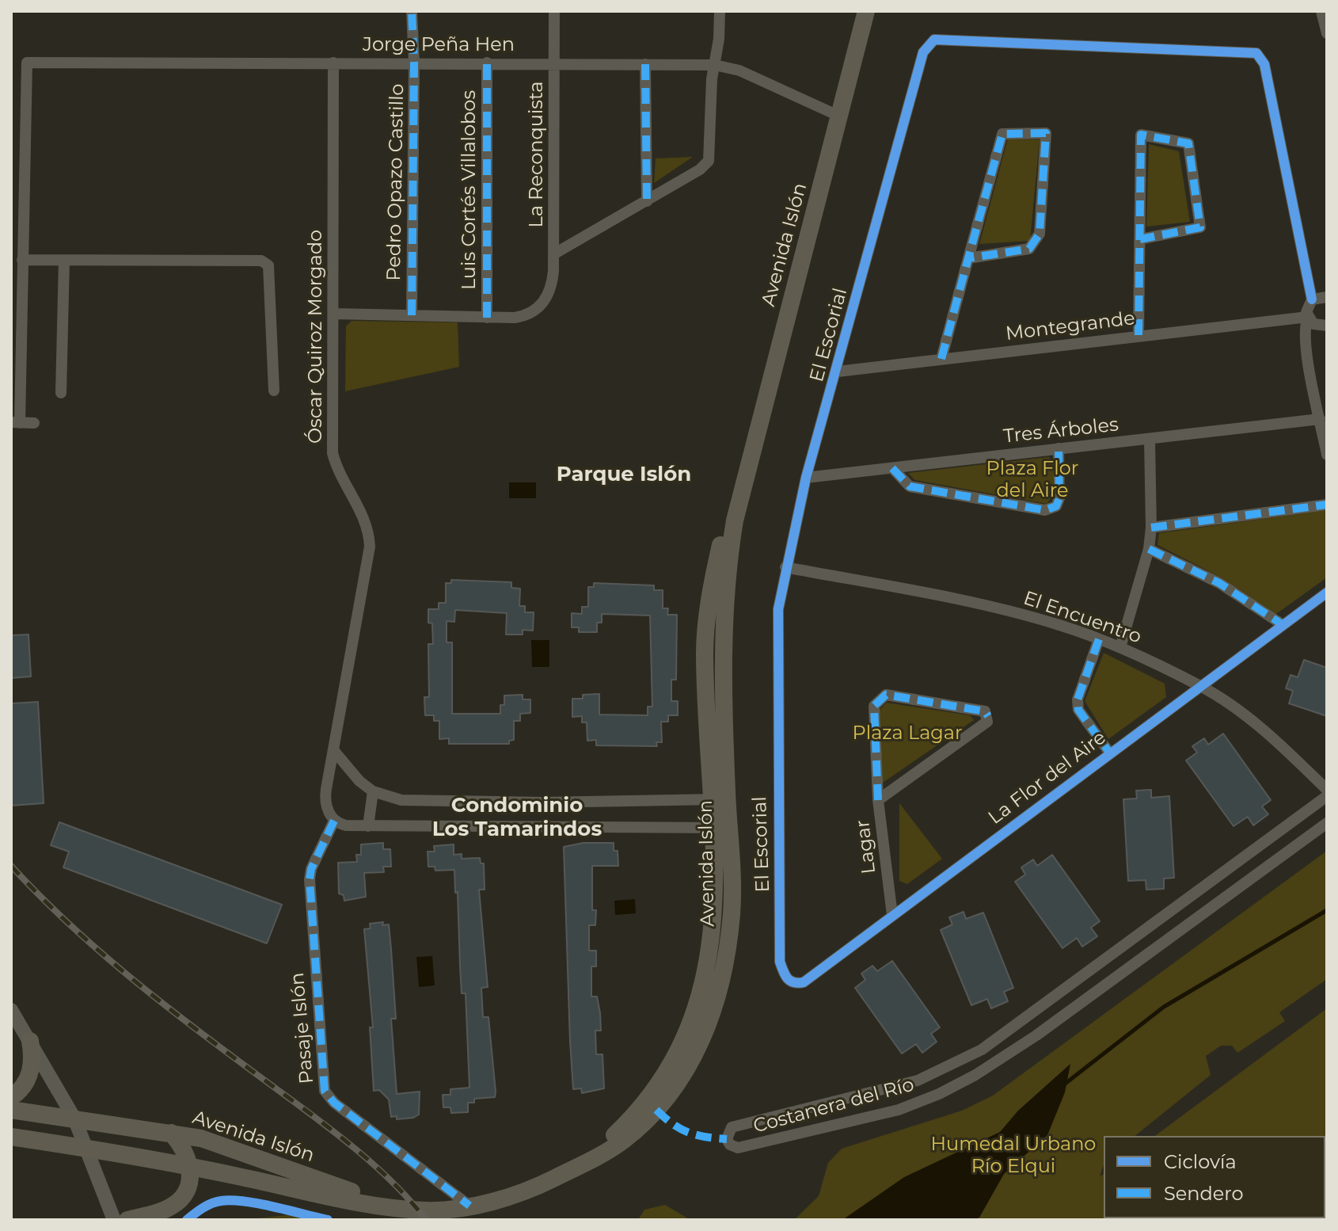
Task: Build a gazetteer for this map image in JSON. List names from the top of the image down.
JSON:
{
  "streets": {
    "main road": ["Avenida Islón"],
    "street": [
      "Jorge Peña Hen",
      "La Reconquista",
      "Pedro Opazo Castillo",
      "Luis Cortés Villalobos",
      "Montegrande",
      "El Escorial",
      "Óscar Quiroz Morgado",
      "Tres Árboles",
      "El Encuentro",
      "La Flor del Aire",
      "Lagar",
      "Pasaje Islón",
      "Costanera del Río"
    ]
  },
  "crossings": [
    ["Jorge Peña Hen", "La Reconquista"],
    ["Jorge Peña Hen", "Pedro Opazo Castillo"],
    ["Jorge Peña Hen", "Luis Cortés Villalobos"],
    ["Jorge Peña Hen", "Avenida Islón"],
    ["Jorge Peña Hen", "Óscar Quiroz Morgado"],
    ["La Reconquista", "Luis Cortés Villalobos"],
    ["Avenida Islón", "Pasaje Islón"],
    ["Montegrande", "El Escorial"],
    ["El Escorial", "Tres Árboles"],
    ["El Escorial", "El Encuentro"],
    ["El Escorial", "La Flor del Aire"],
    ["Óscar Quiroz Morgado", "Pasaje Islón"],
    ["El Encuentro", "La Flor del Aire"],
    ["La Flor del Aire", "Lagar"]
  ],
  "districts": ["Parque Islón", "Condominio Los Tamarindos"],
  "parks": ["Plaza Flor del Aire", "Plaza Lagar", "Humedal Urbano Río Elqui"],
  "legend": ["Ciclovía", "Sendero"]
}
